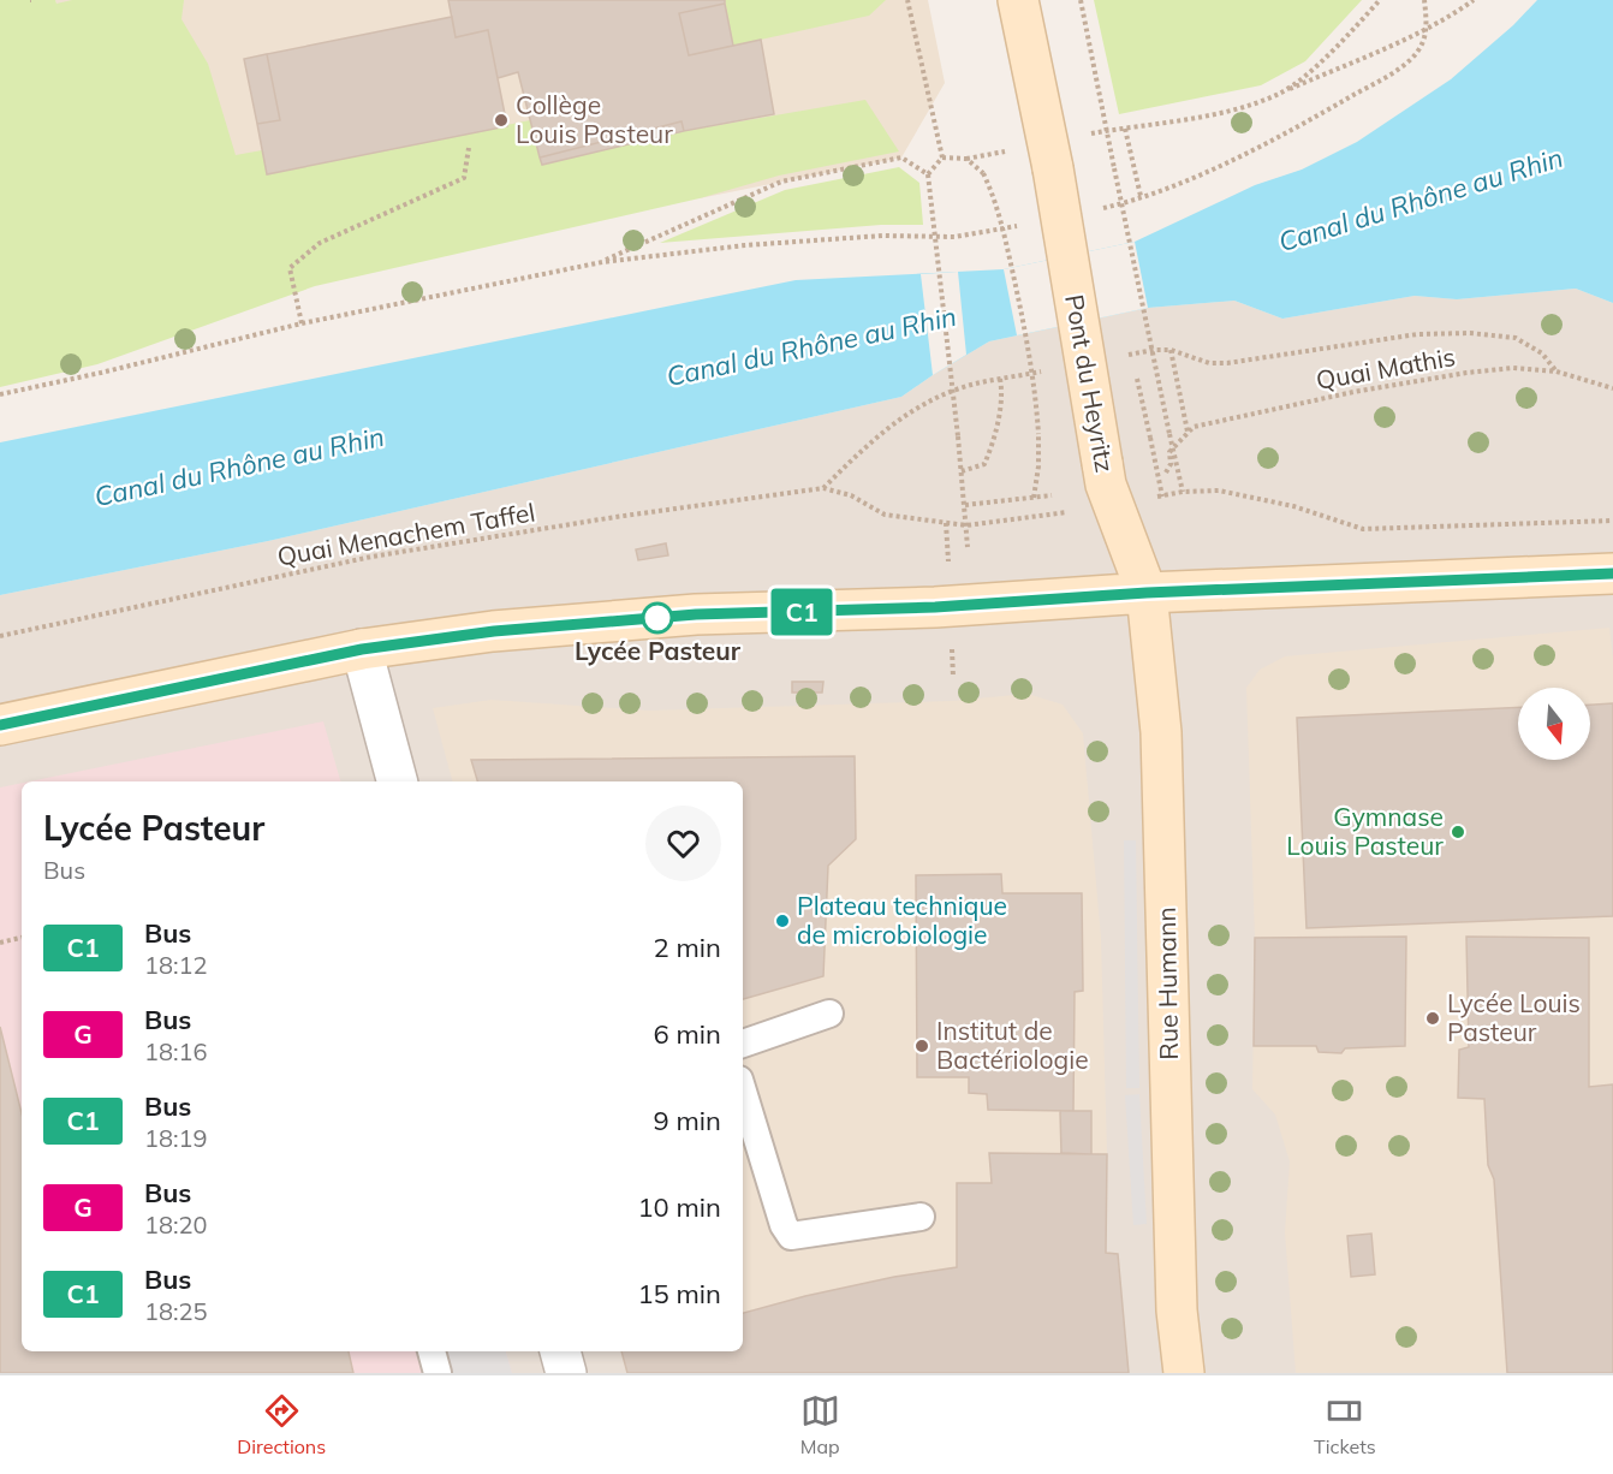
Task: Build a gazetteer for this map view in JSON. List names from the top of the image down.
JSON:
{
  "streets": {
    "main road": ["Pont du Heyritz", "Rue Humann"],
    "path": ["Quai Mathis", "Quai Menachem Taffel"]
  },
  "crossings": [
    ["Pont du Heyritz", "Rue Humann"]
  ],
  "water": ["Canal du Rhône au Rhin"],
  "places": [
    "Collège Louis Pasteur",
    "Lycée Pasteur",
    "Gymnase Louis Pasteur",
    "Plateau technique de microbiologie",
    "Lycée Louis Pasteur",
    "Institut de Bactériologie"
  ],
  "lines": ["bus line C1"],
  "north": "bottom",
  "page": {
    "on_map": "C1",
    "heading": ["Lycée Pasteur", "Bus"],
    "list": [
      {
        "mark": "C1",
        "name": "Bus",
        "note": "18:12",
        "value": "2 min"
      },
      {
        "mark": "G",
        "name": "Bus",
        "note": "18:16",
        "value": "6 min"
      },
      {
        "mark": "C1",
        "name": "Bus",
        "note": "18:19",
        "value": "9 min"
      },
      {
        "mark": "G",
        "name": "Bus",
        "note": "18:20",
        "value": "10 min"
      },
      {
        "mark": "C1",
        "name": "Bus",
        "note": "18:25",
        "value": "15 min"
      }
    ],
    "tabs": ["Directions", "Map", "Tickets"]
  }
}
